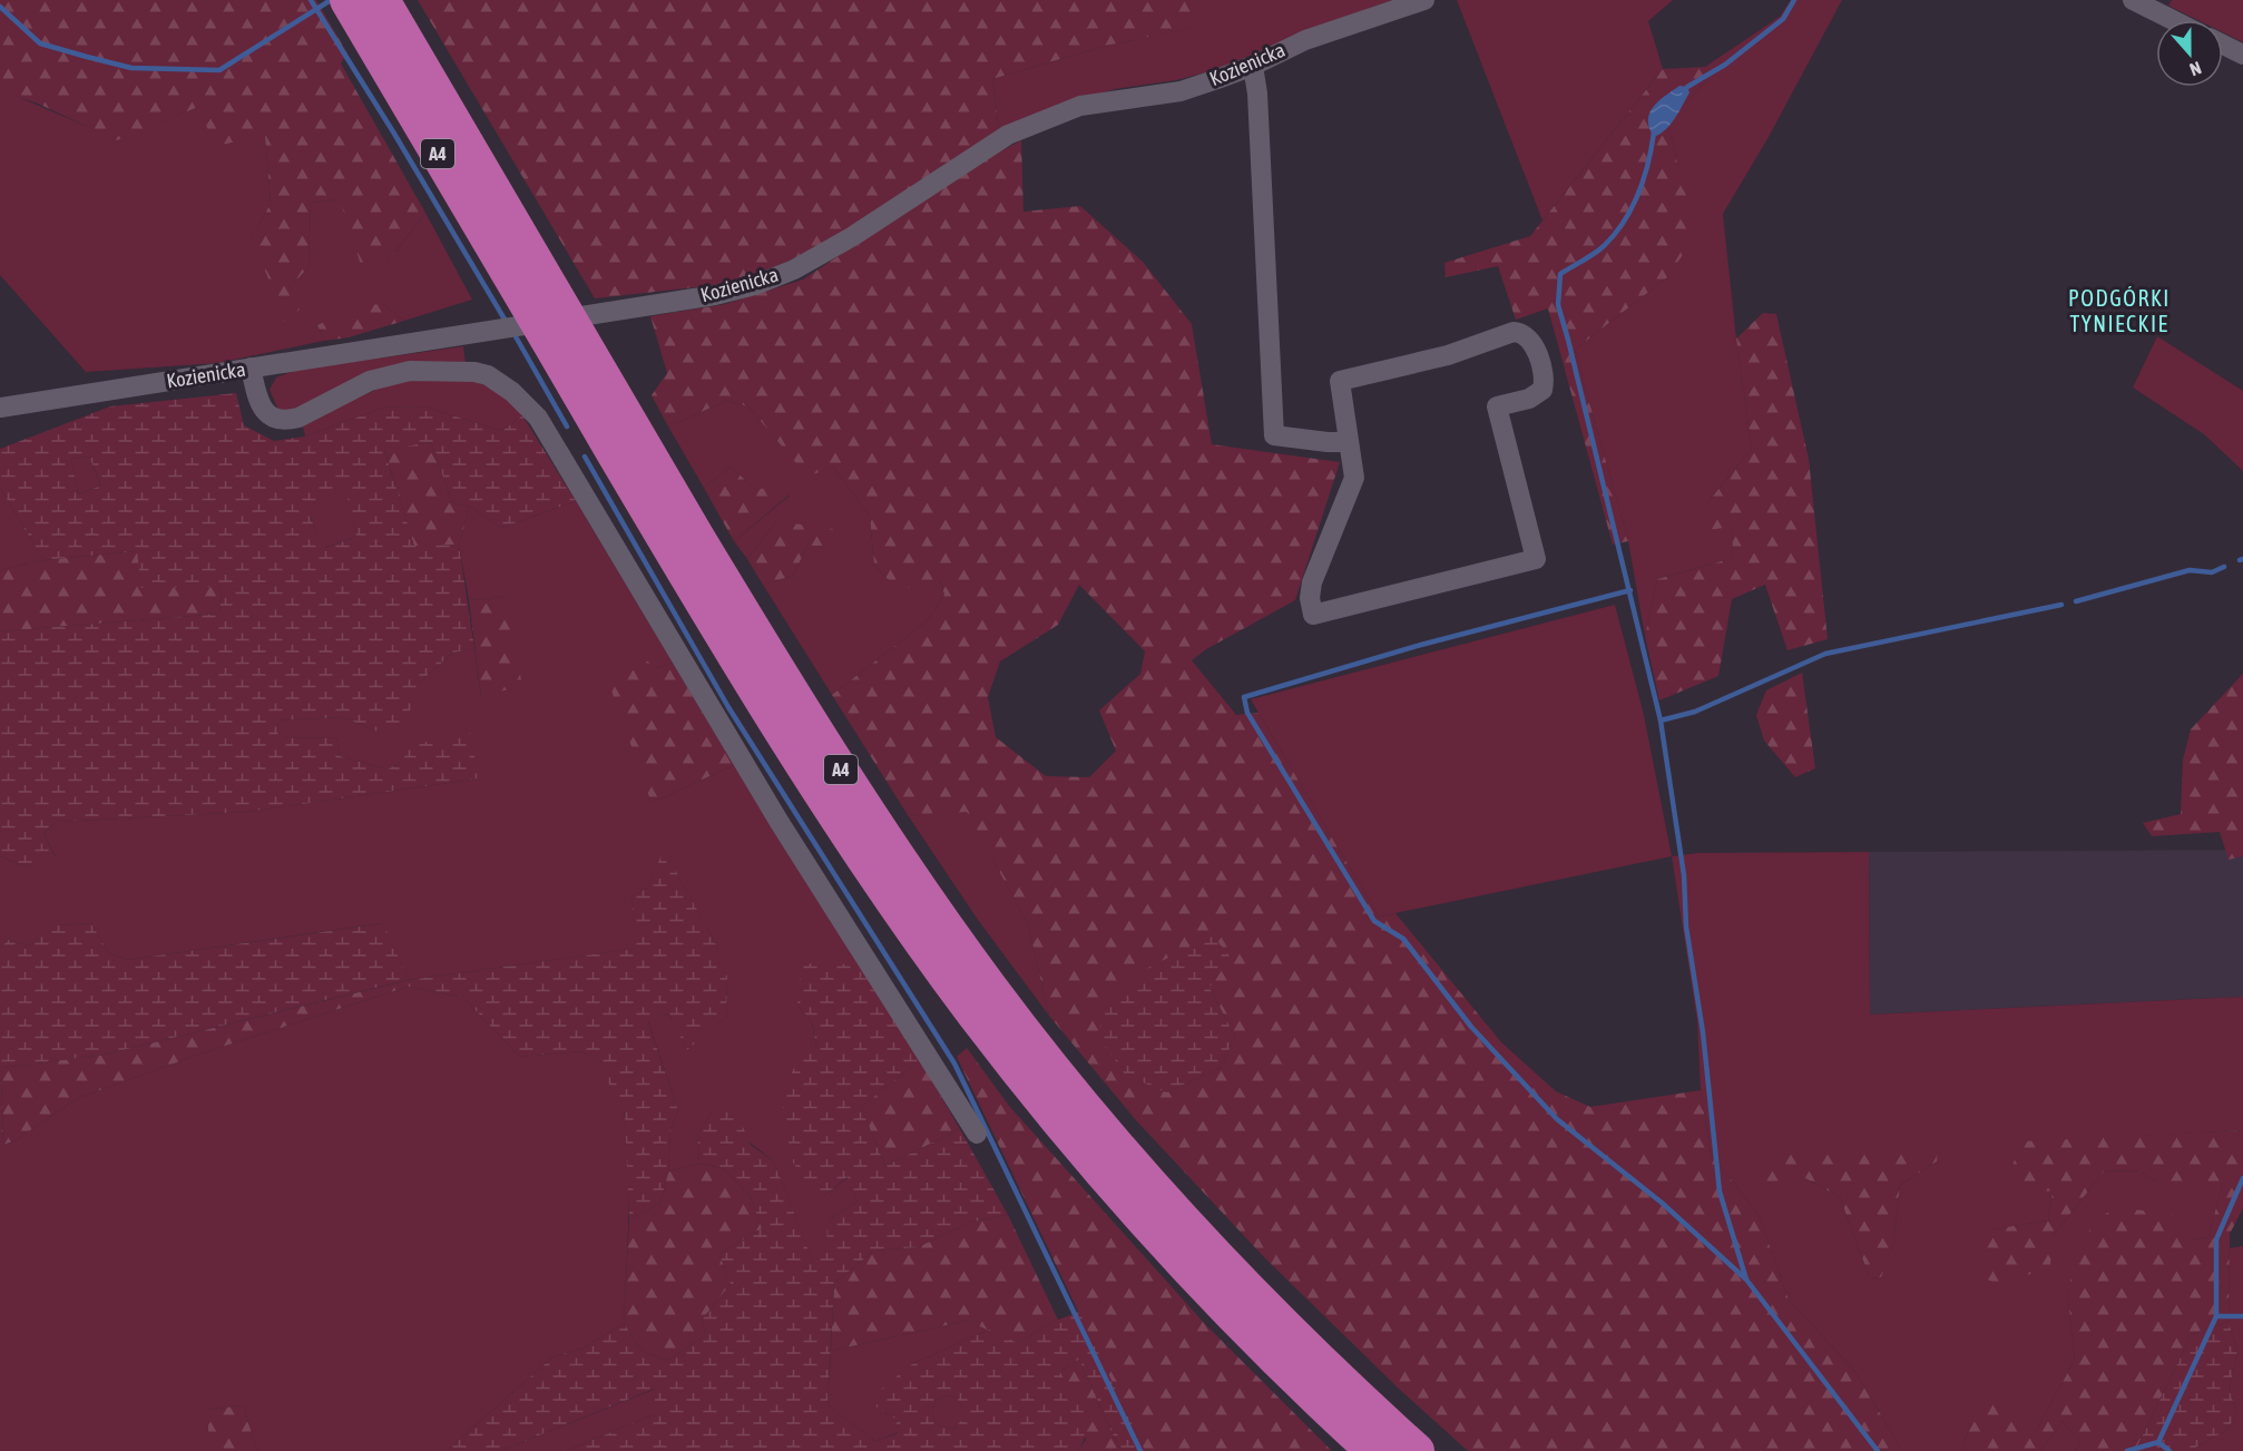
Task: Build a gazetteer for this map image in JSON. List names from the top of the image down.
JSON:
{
  "streets": {
    "highway": ["A4"],
    "street": ["Kozienicka"]
  },
  "districts": ["PODGÓRKI TYNIECKIE"],
  "north": "bottom"
}
